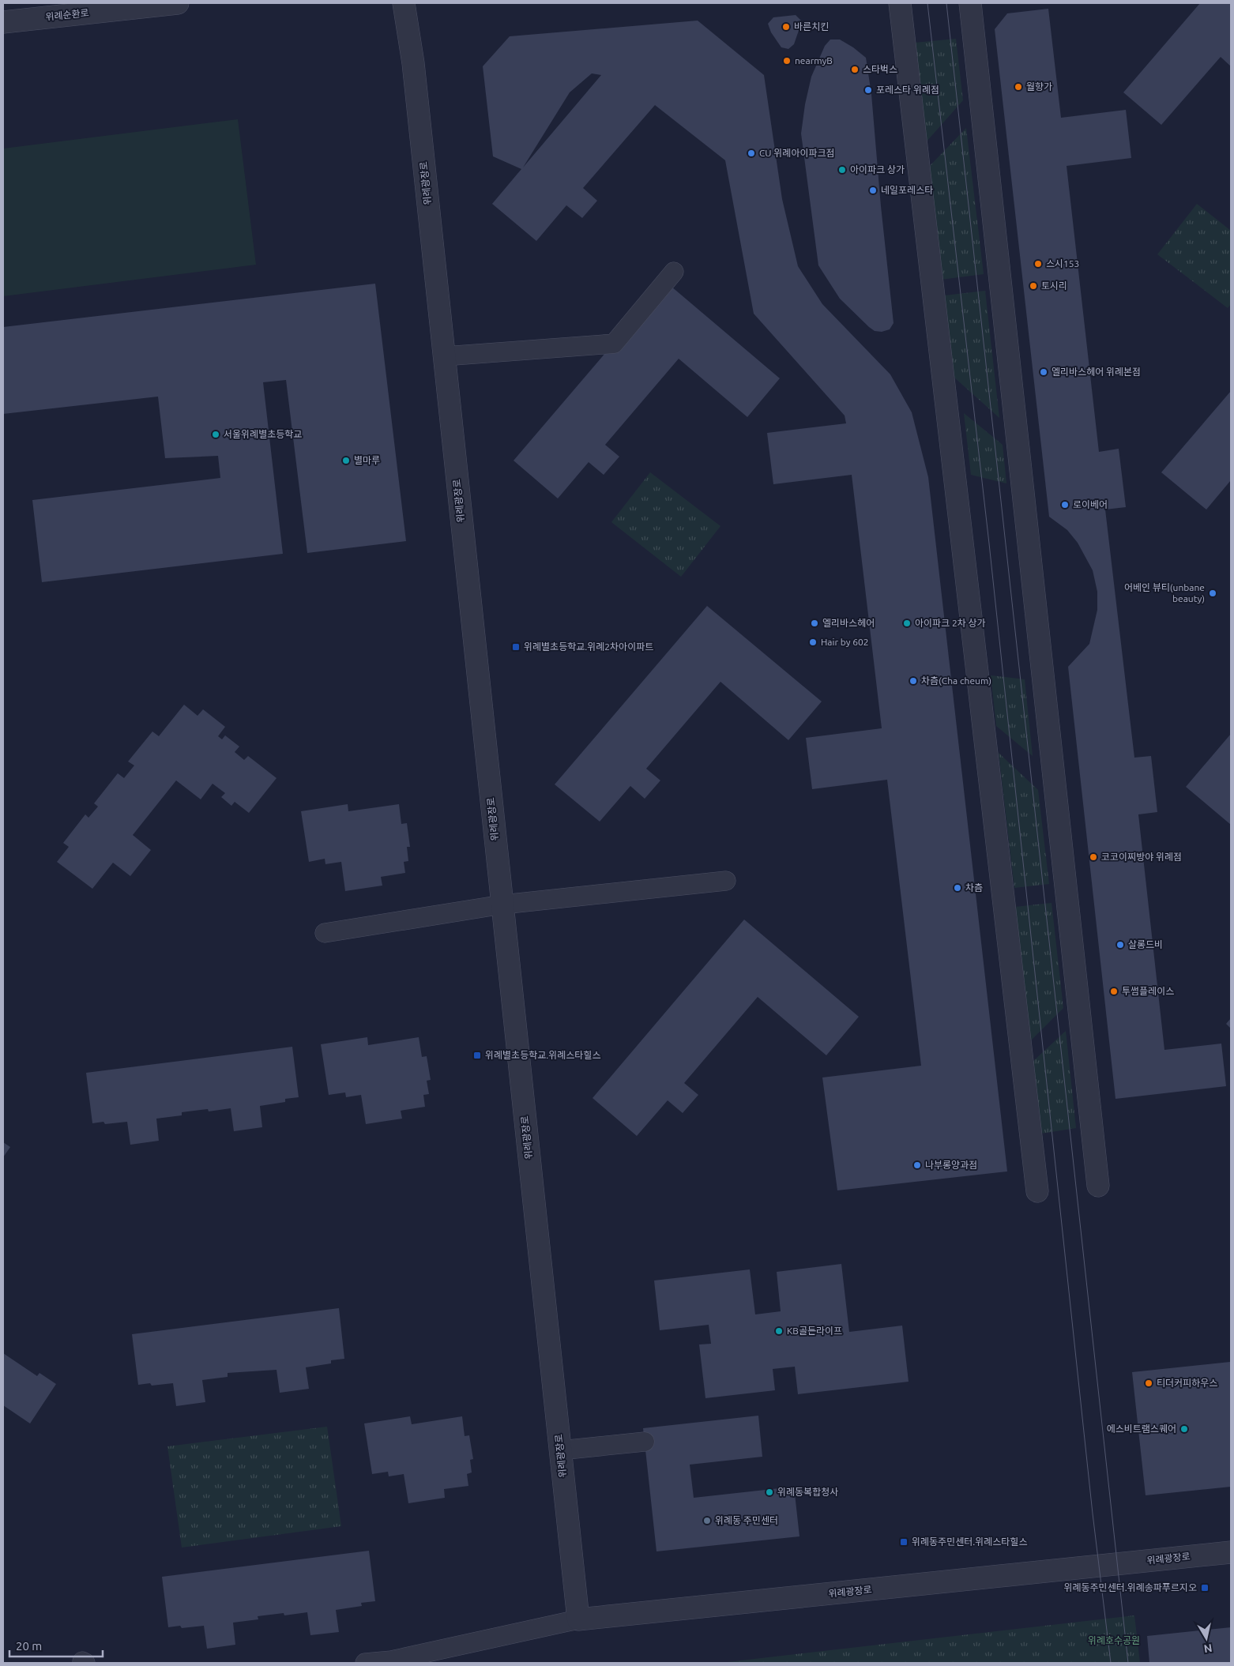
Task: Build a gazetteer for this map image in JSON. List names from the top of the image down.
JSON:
{
  "streets": {
    "street": ["위례순환로", "위례광장로"]
  },
  "parks": ["위례호수공원"],
  "places": {
    "other": [
      "바른치킨",
      "nearmyB",
      "스타벅스",
      "월향가",
      "포레스타 위례점",
      "CU 위례아이파크점",
      "아이파크 상가",
      "네일포레스타",
      "스시153",
      "토시리",
      "엘리바스헤어 위례본점",
      "서울위례별초등학교",
      "별마루",
      "로이베어",
      "어베인 뷰티(unbane beauty)",
      "엘리바스헤어",
      "아이파크 2차 상가",
      "Hair by 602",
      "차츰(Cha cheum)",
      "코코이찌방야 위례점",
      "차츰",
      "살롱드비",
      "투썸플레이스",
      "나부롱양과점",
      "KB골든라이프",
      "티더커피하우스",
      "에스비트램스퀘어",
      "위례동복합청사",
      "위례동 주민센터"
    ],
    "transit": [
      "위례별초등학교.위례2차아이파트",
      "위례별초등학교.위례스타힐스",
      "위례동주민센터.위례스타힐스",
      "위례동주민센터.위례송파푸르지오"
    ]
  },
  "scale_bar": "20 m",
  "north": "bottom"
}
